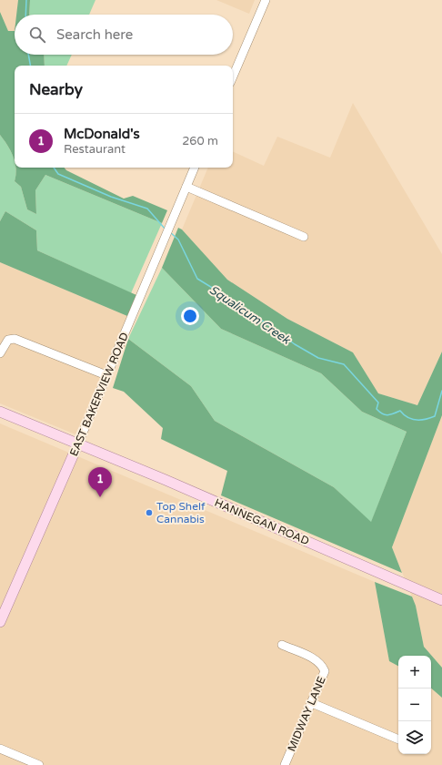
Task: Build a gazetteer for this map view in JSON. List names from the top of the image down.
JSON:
{
  "streets": {
    "main road": ["EAST BAKERVIEW ROAD", "HANNEGAN ROAD"],
    "street": ["MIDWAY LANE"]
  },
  "crossings": [
    ["EAST BAKERVIEW ROAD", "HANNEGAN ROAD"]
  ],
  "water": ["Squalicum Creek"],
  "places": ["Top Shelf Cannabis"],
  "page": {
    "search": "Search here",
    "heading": "Nearby",
    "list": [
      {
        "mark": "1",
        "name": "McDonald's",
        "note": "Restaurant",
        "value": "260 m"
      }
    ],
    "pins": "1",
    "map_buttons": ["+", "−"]
  }
}
